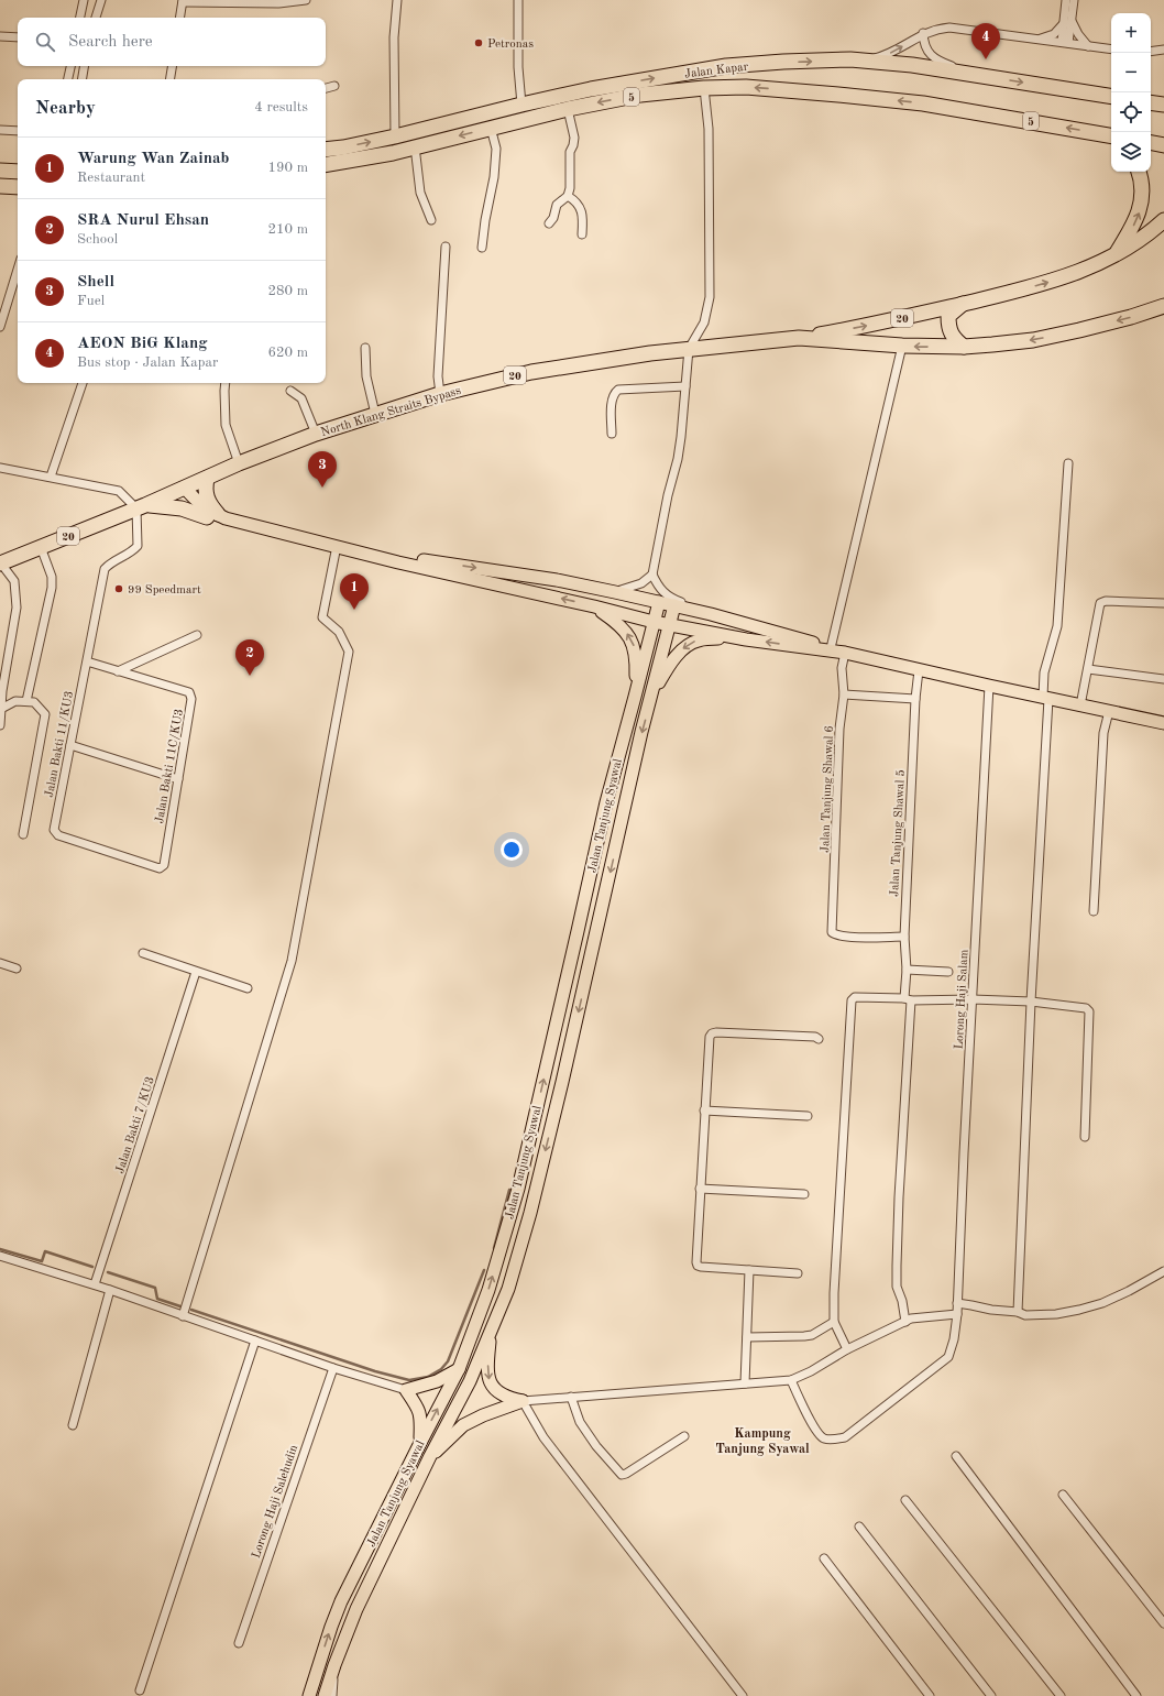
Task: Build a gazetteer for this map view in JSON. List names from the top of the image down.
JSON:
{
  "streets": {
    "highway": [
      "Jalan Kapar",
      "5",
      "20",
      "North Klang Straits Bypass"
    ],
    "main road": ["Jalan Tanjung Syawal"],
    "street": [
      "Jalan Bakti 11/KU3",
      "Jalan Bakti 11C/KU3",
      "Jalan Tanjung Shawal 6",
      "Jalan Tanjung Shawal 5",
      "Lorong Haji Salam",
      "Jalan Bakti 7/KU3",
      "Lorong Haji Salehudin"
    ]
  },
  "crossings": [
    ["North Klang Straits Bypass", "Jalan Bakti 11/KU3"],
    ["Jalan Bakti 11/KU3", "Jalan Bakti 11C/KU3"],
    ["Jalan Tanjung Shawal 6", "Jalan Tanjung Shawal 5"]
  ],
  "districts": ["Kampung Tanjung Syawal"],
  "places": ["Petronas", "99 Speedmart"],
  "page": {
    "map_buttons": ["+", "−"],
    "search": "Search here",
    "pins": [
      "4",
      "3",
      "1",
      "2"
    ],
    "heading": ["Nearby", "4 results"],
    "list": [
      {
        "mark": "1",
        "name": "Warung Wan Zainab",
        "note": "Restaurant",
        "value": "190 m"
      },
      {
        "mark": "2",
        "name": "SRA Nurul Ehsan",
        "note": "School",
        "value": "210 m"
      },
      {
        "mark": "3",
        "name": "Shell",
        "note": "Fuel",
        "value": "280 m"
      },
      {
        "mark": "4",
        "name": "AEON BiG Klang",
        "note": "Bus stop · Jalan Kapar",
        "value": "620 m"
      }
    ]
  }
}
